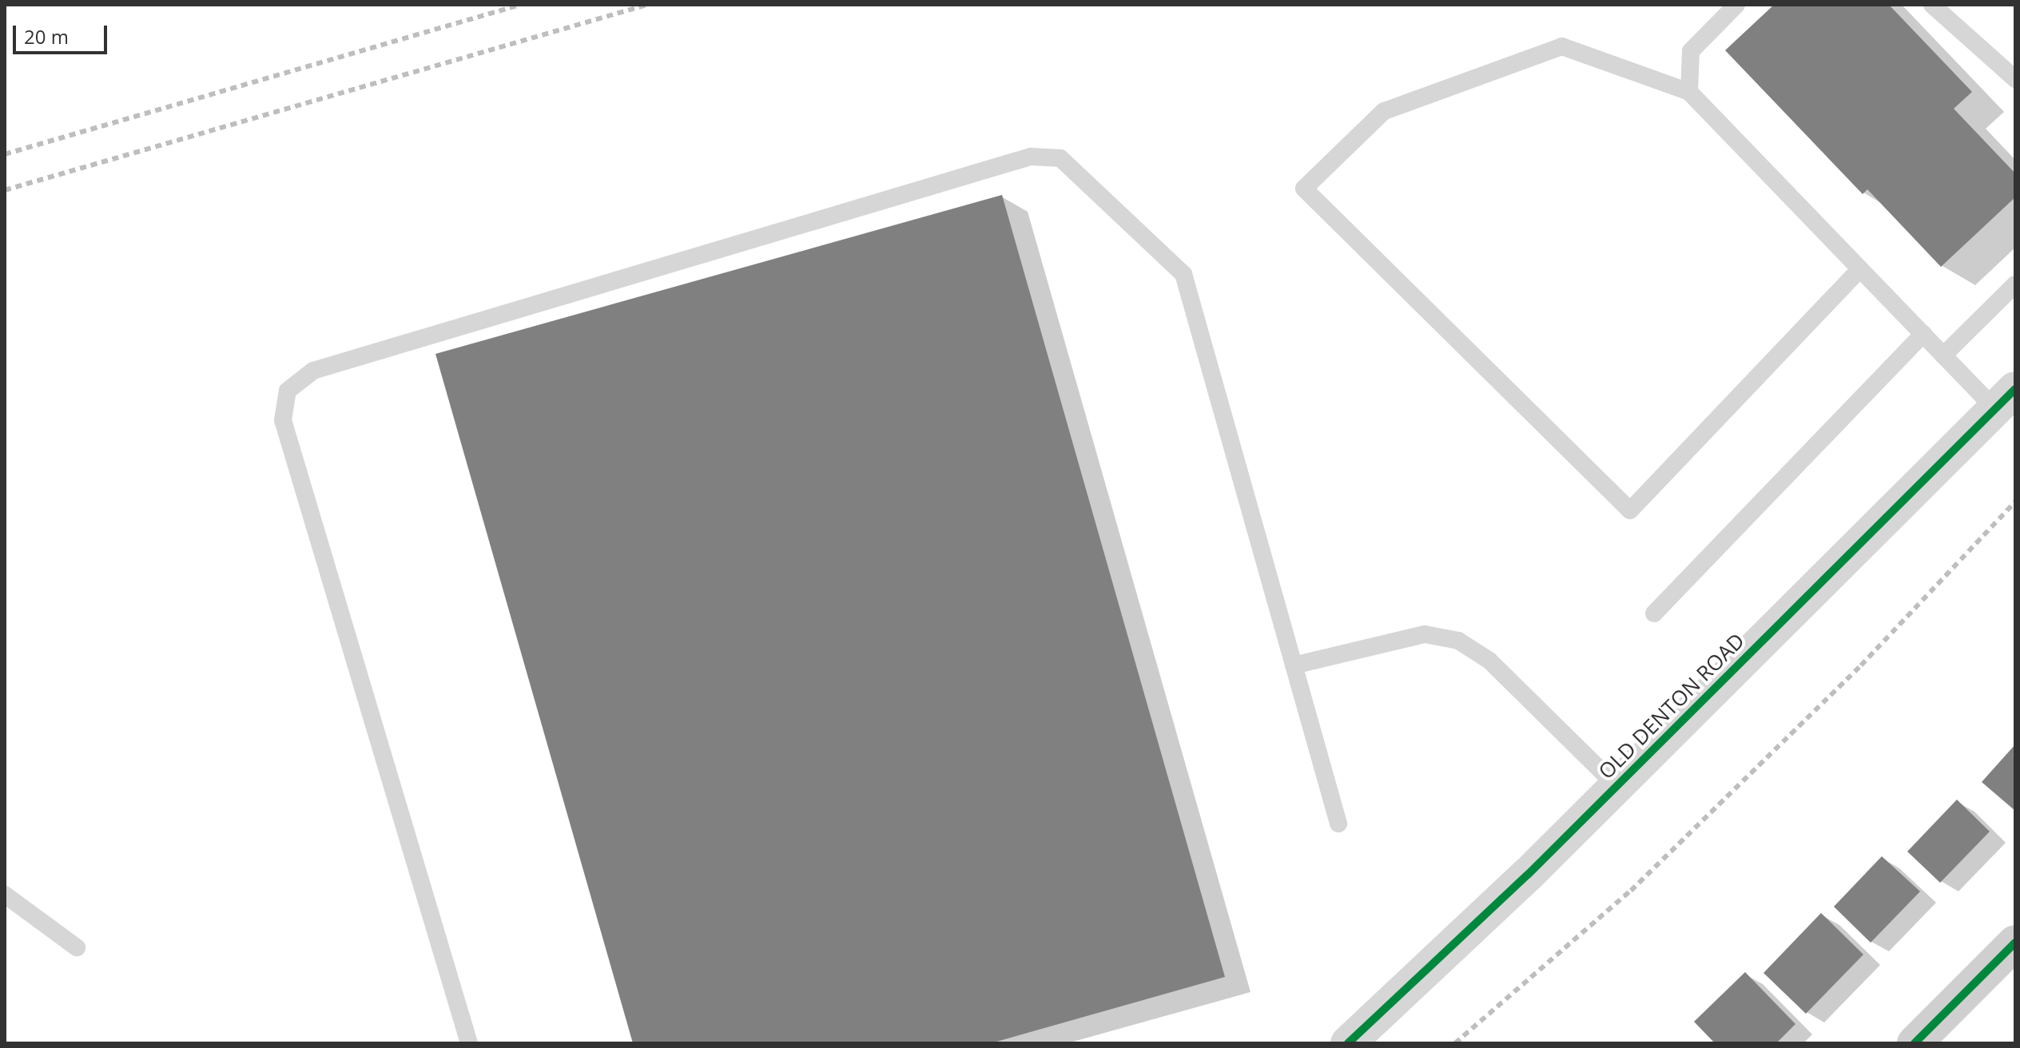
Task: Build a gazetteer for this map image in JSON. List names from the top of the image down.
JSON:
{
  "streets": {
    "street": ["OLD DENTON ROAD"]
  },
  "scale_bar": "20 m"
}
